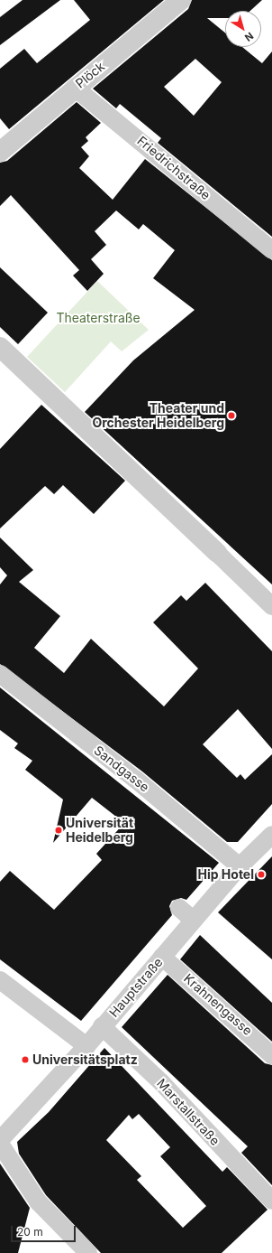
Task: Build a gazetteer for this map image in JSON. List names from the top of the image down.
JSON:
{
  "streets": {
    "street": [
      "Plöck",
      "Friedrichstraße",
      "Sandgasse",
      "Hauptstraße",
      "Krahnengasse",
      "Marstallstraße"
    ]
  },
  "crossings": [
    ["Plöck", "Friedrichstraße"],
    ["Sandgasse", "Hauptstraße"],
    ["Hauptstraße", "Krahnengasse"],
    ["Hauptstraße", "Marstallstraße"]
  ],
  "parks": ["Theaterstraße"],
  "places": [
    "Theater und Orchester Heidelberg",
    "Universität Heidelberg",
    "Hip Hotel",
    "Universitätsplatz"
  ],
  "scale_bar": "20 m",
  "north": "bottom right"
}
